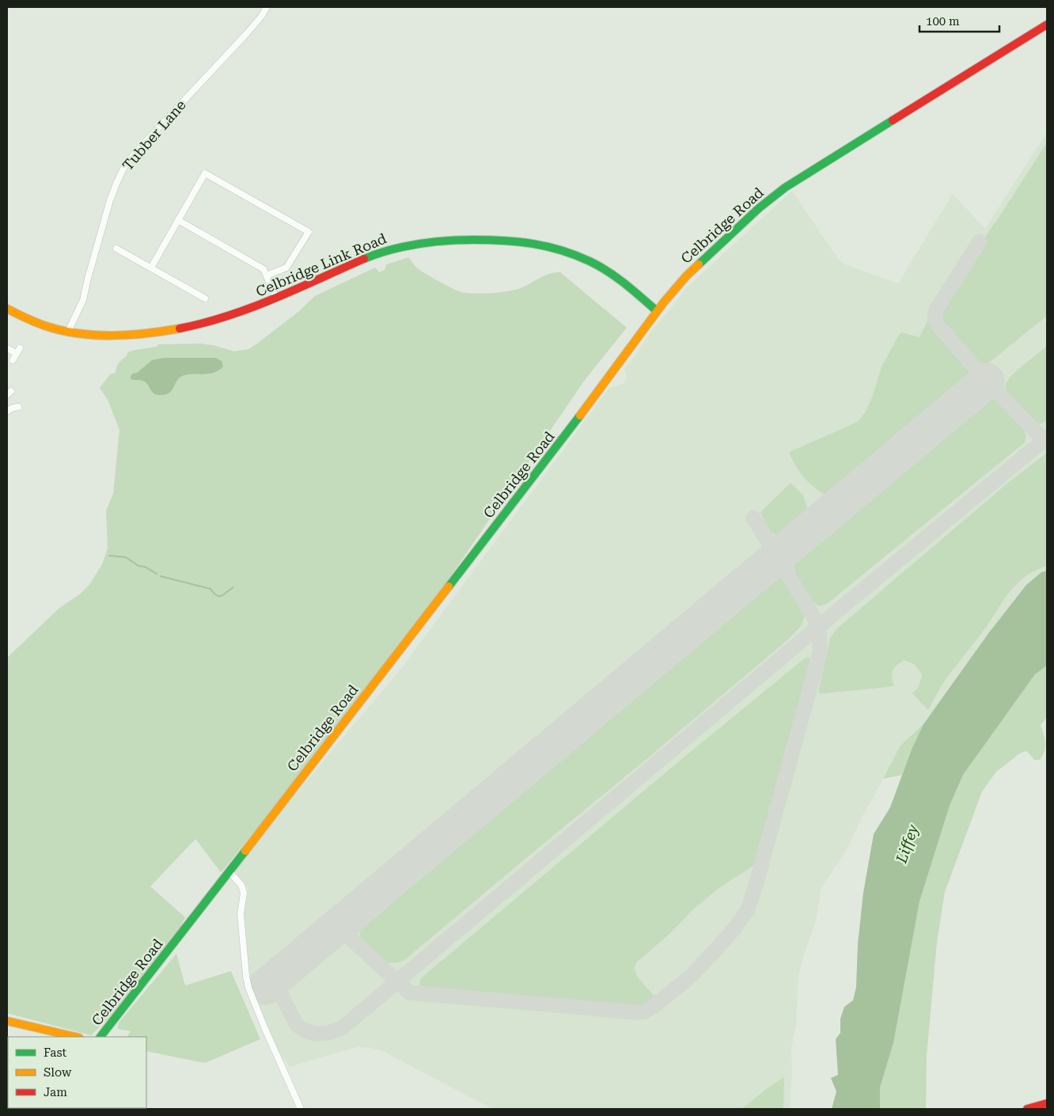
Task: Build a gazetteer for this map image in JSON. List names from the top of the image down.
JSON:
{
  "streets": {
    "main road": ["Celbridge Road", "Celbridge Link Road"],
    "street": ["Tubber Lane"]
  },
  "crossings": [
    ["Tubber Lane", "Celbridge Link Road"],
    ["Celbridge Road", "Celbridge Link Road"]
  ],
  "water": ["Liffey"],
  "legend": ["Fast", "Slow", "Jam"],
  "scale_bar": "100 m"
}
